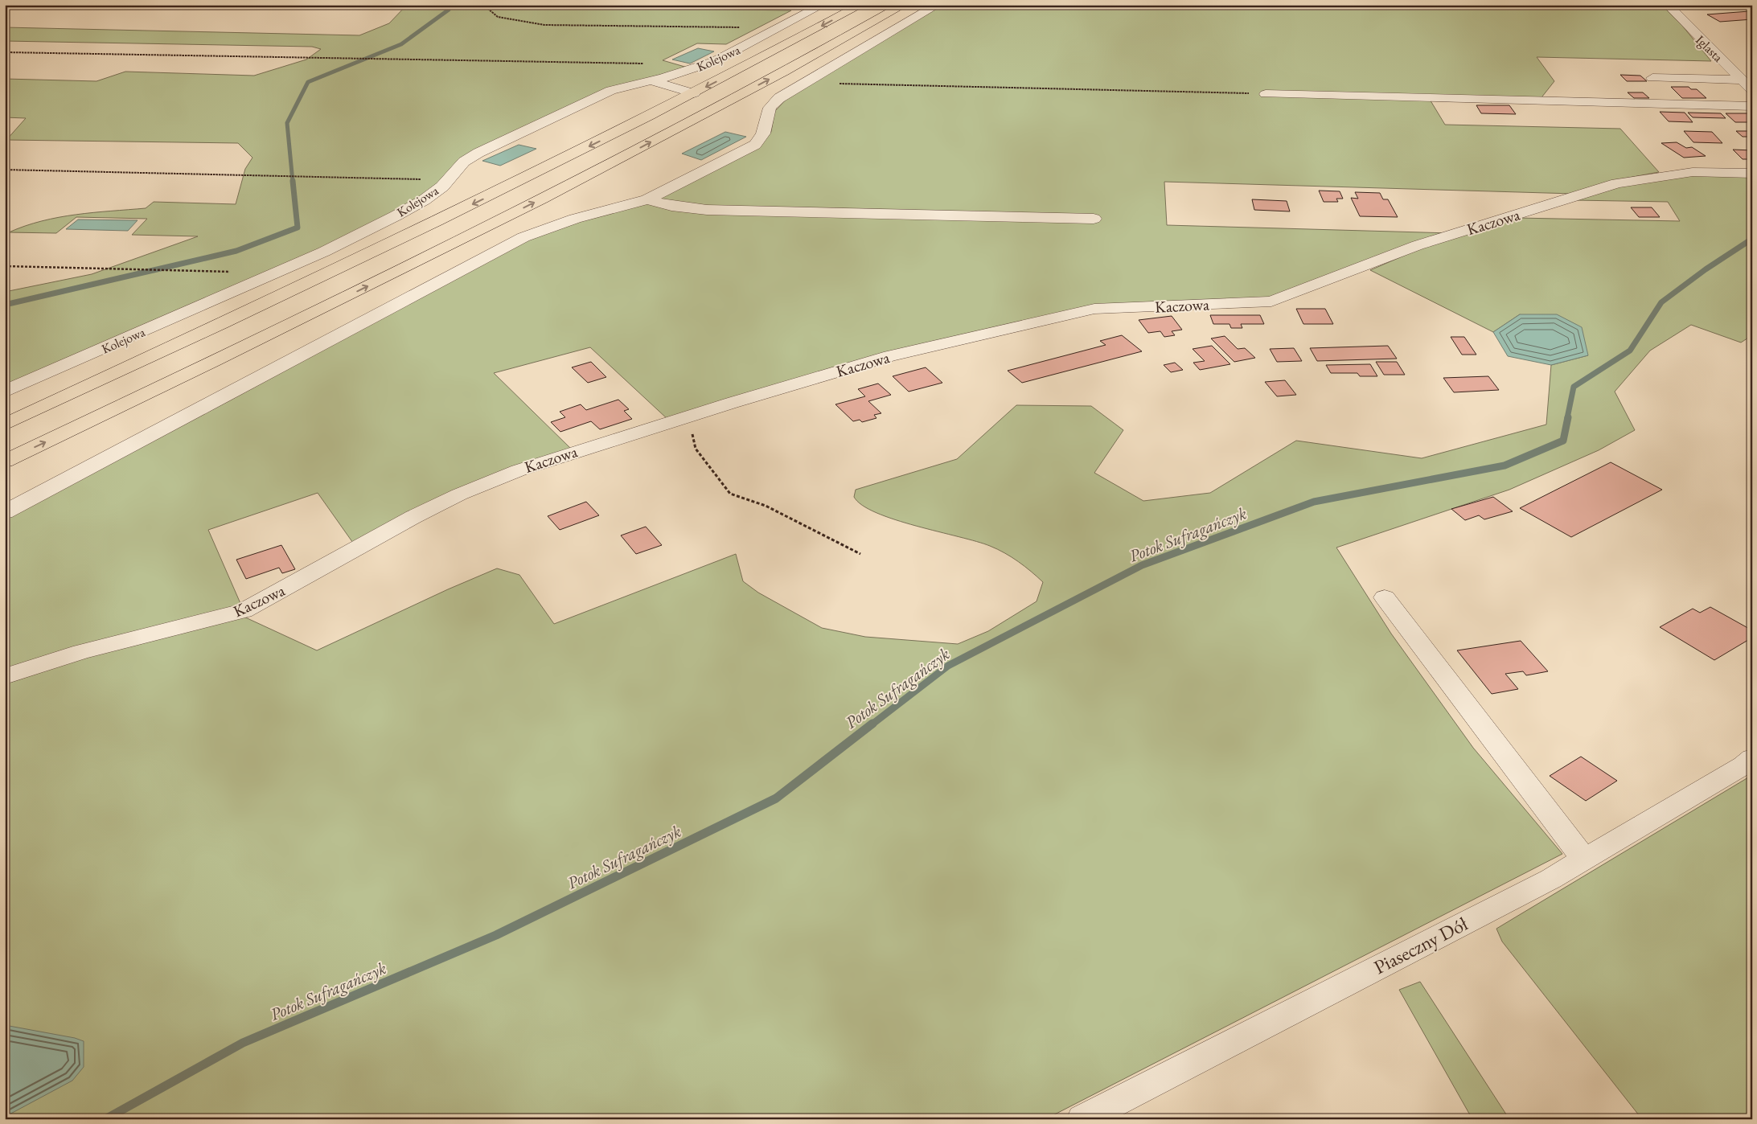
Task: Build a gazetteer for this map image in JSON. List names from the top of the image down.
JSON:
{
  "streets": {
    "street": [
      "Iglasta",
      "Kolejowa",
      "Kaczowa",
      "Piaseczny Dół"
    ]
  },
  "water": ["Potok Sufragańczyk"]
}
